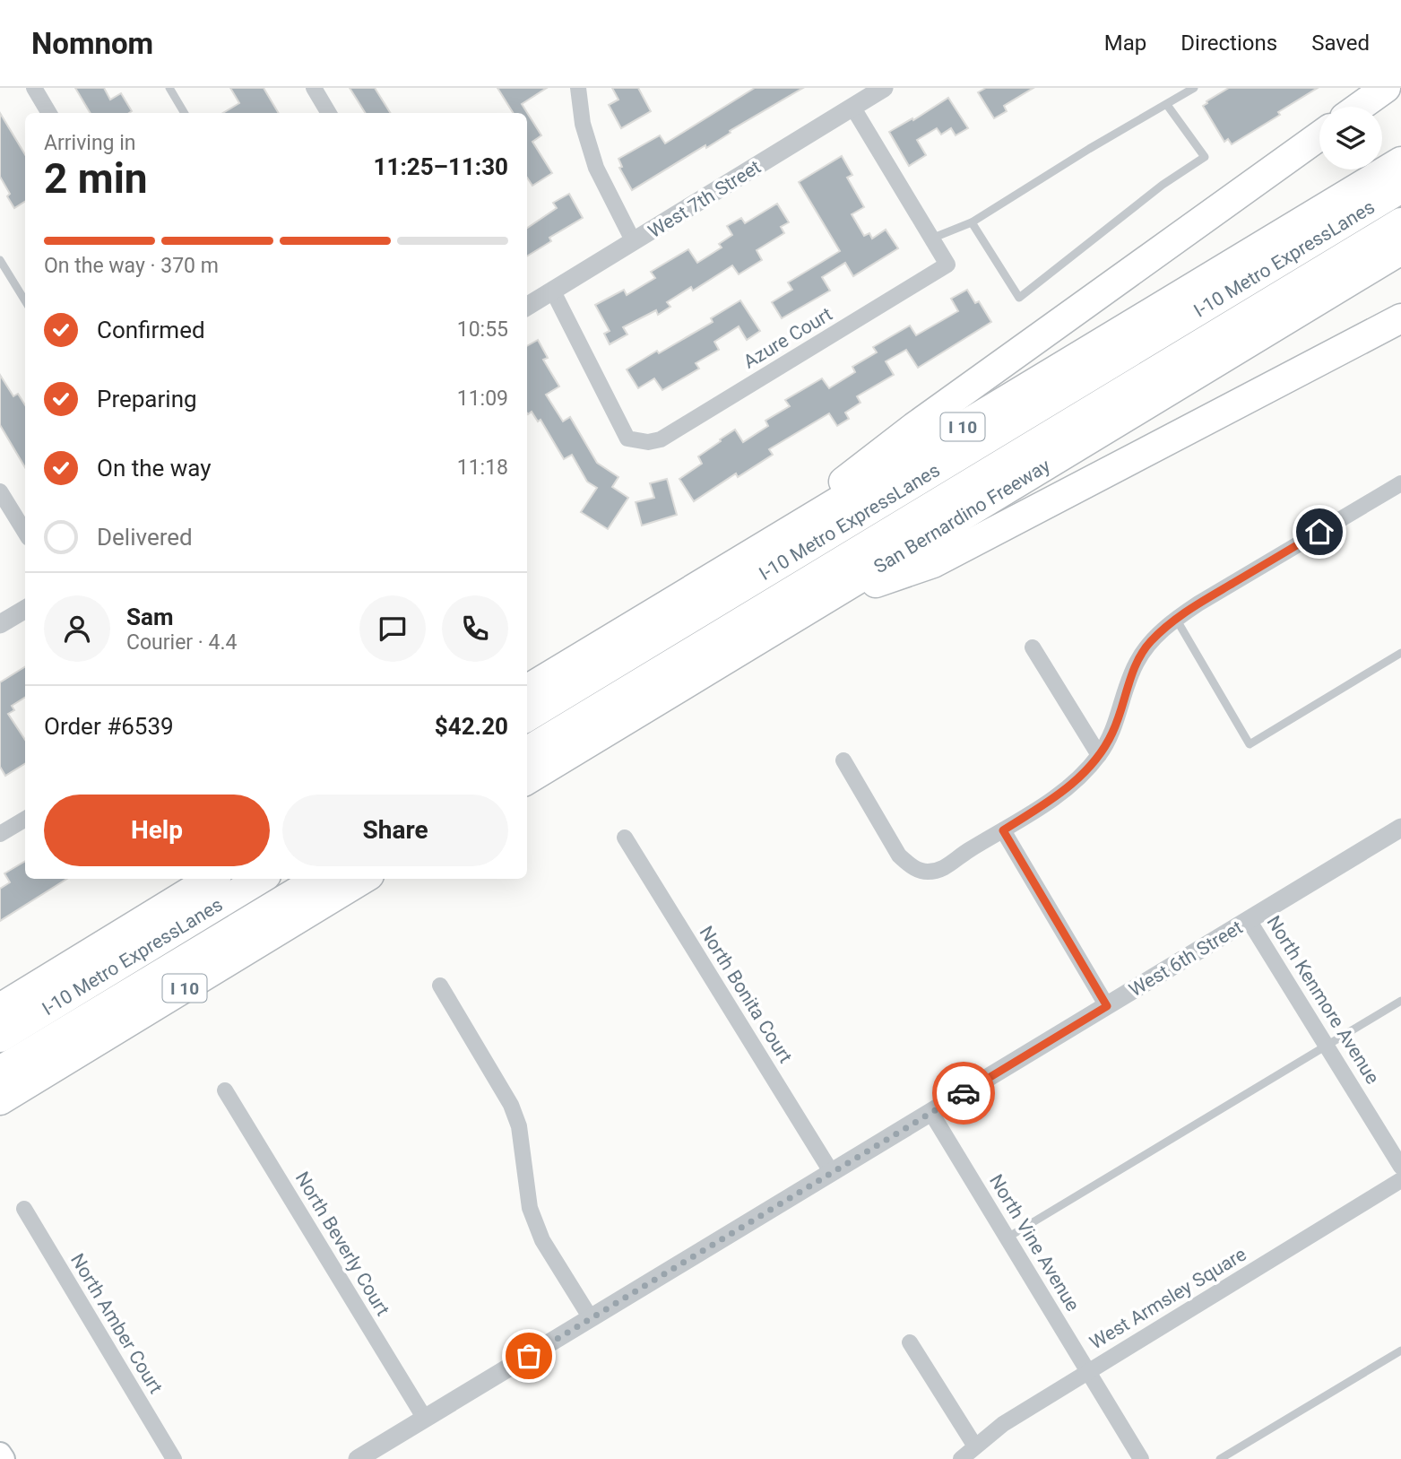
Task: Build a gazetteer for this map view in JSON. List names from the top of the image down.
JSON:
{
  "streets": {
    "highway": ["I-10 Metro ExpressLanes", "I 10", "San Bernardino Freeway"],
    "street": [
      "West 7th Street",
      "Azure Court",
      "West 6th Street",
      "North Bonita Court",
      "North Kenmore Avenue",
      "North Vine Avenue",
      "North Beverly Court",
      "West Armsley Square",
      "North Amber Court"
    ]
  },
  "crossings": [
    ["West 7th Street", "Azure Court"],
    ["West 6th Street", "North Bonita Court"],
    ["West 6th Street", "North Kenmore Avenue"],
    ["West 6th Street", "North Vine Avenue"],
    ["West 6th Street", "North Beverly Court"],
    ["North Vine Avenue", "West Armsley Square"]
  ],
  "page": {
    "header": "Nomnom",
    "nav": ["Map", "Directions", "Saved"],
    "heading": ["2 min", "Arriving in", "11:25–11:30"],
    "panel": [
      "Sam",
      "Courier · 4.4",
      "Order #6539",
      "$42.20"
    ],
    "bar": "On the way · 370 m",
    "list": [
      ["Confirmed", "10:55"],
      ["Preparing", "11:09"],
      ["On the way", "11:18"],
      "Delivered"
    ],
    "buttons": ["Help", "Share"]
  }
}
